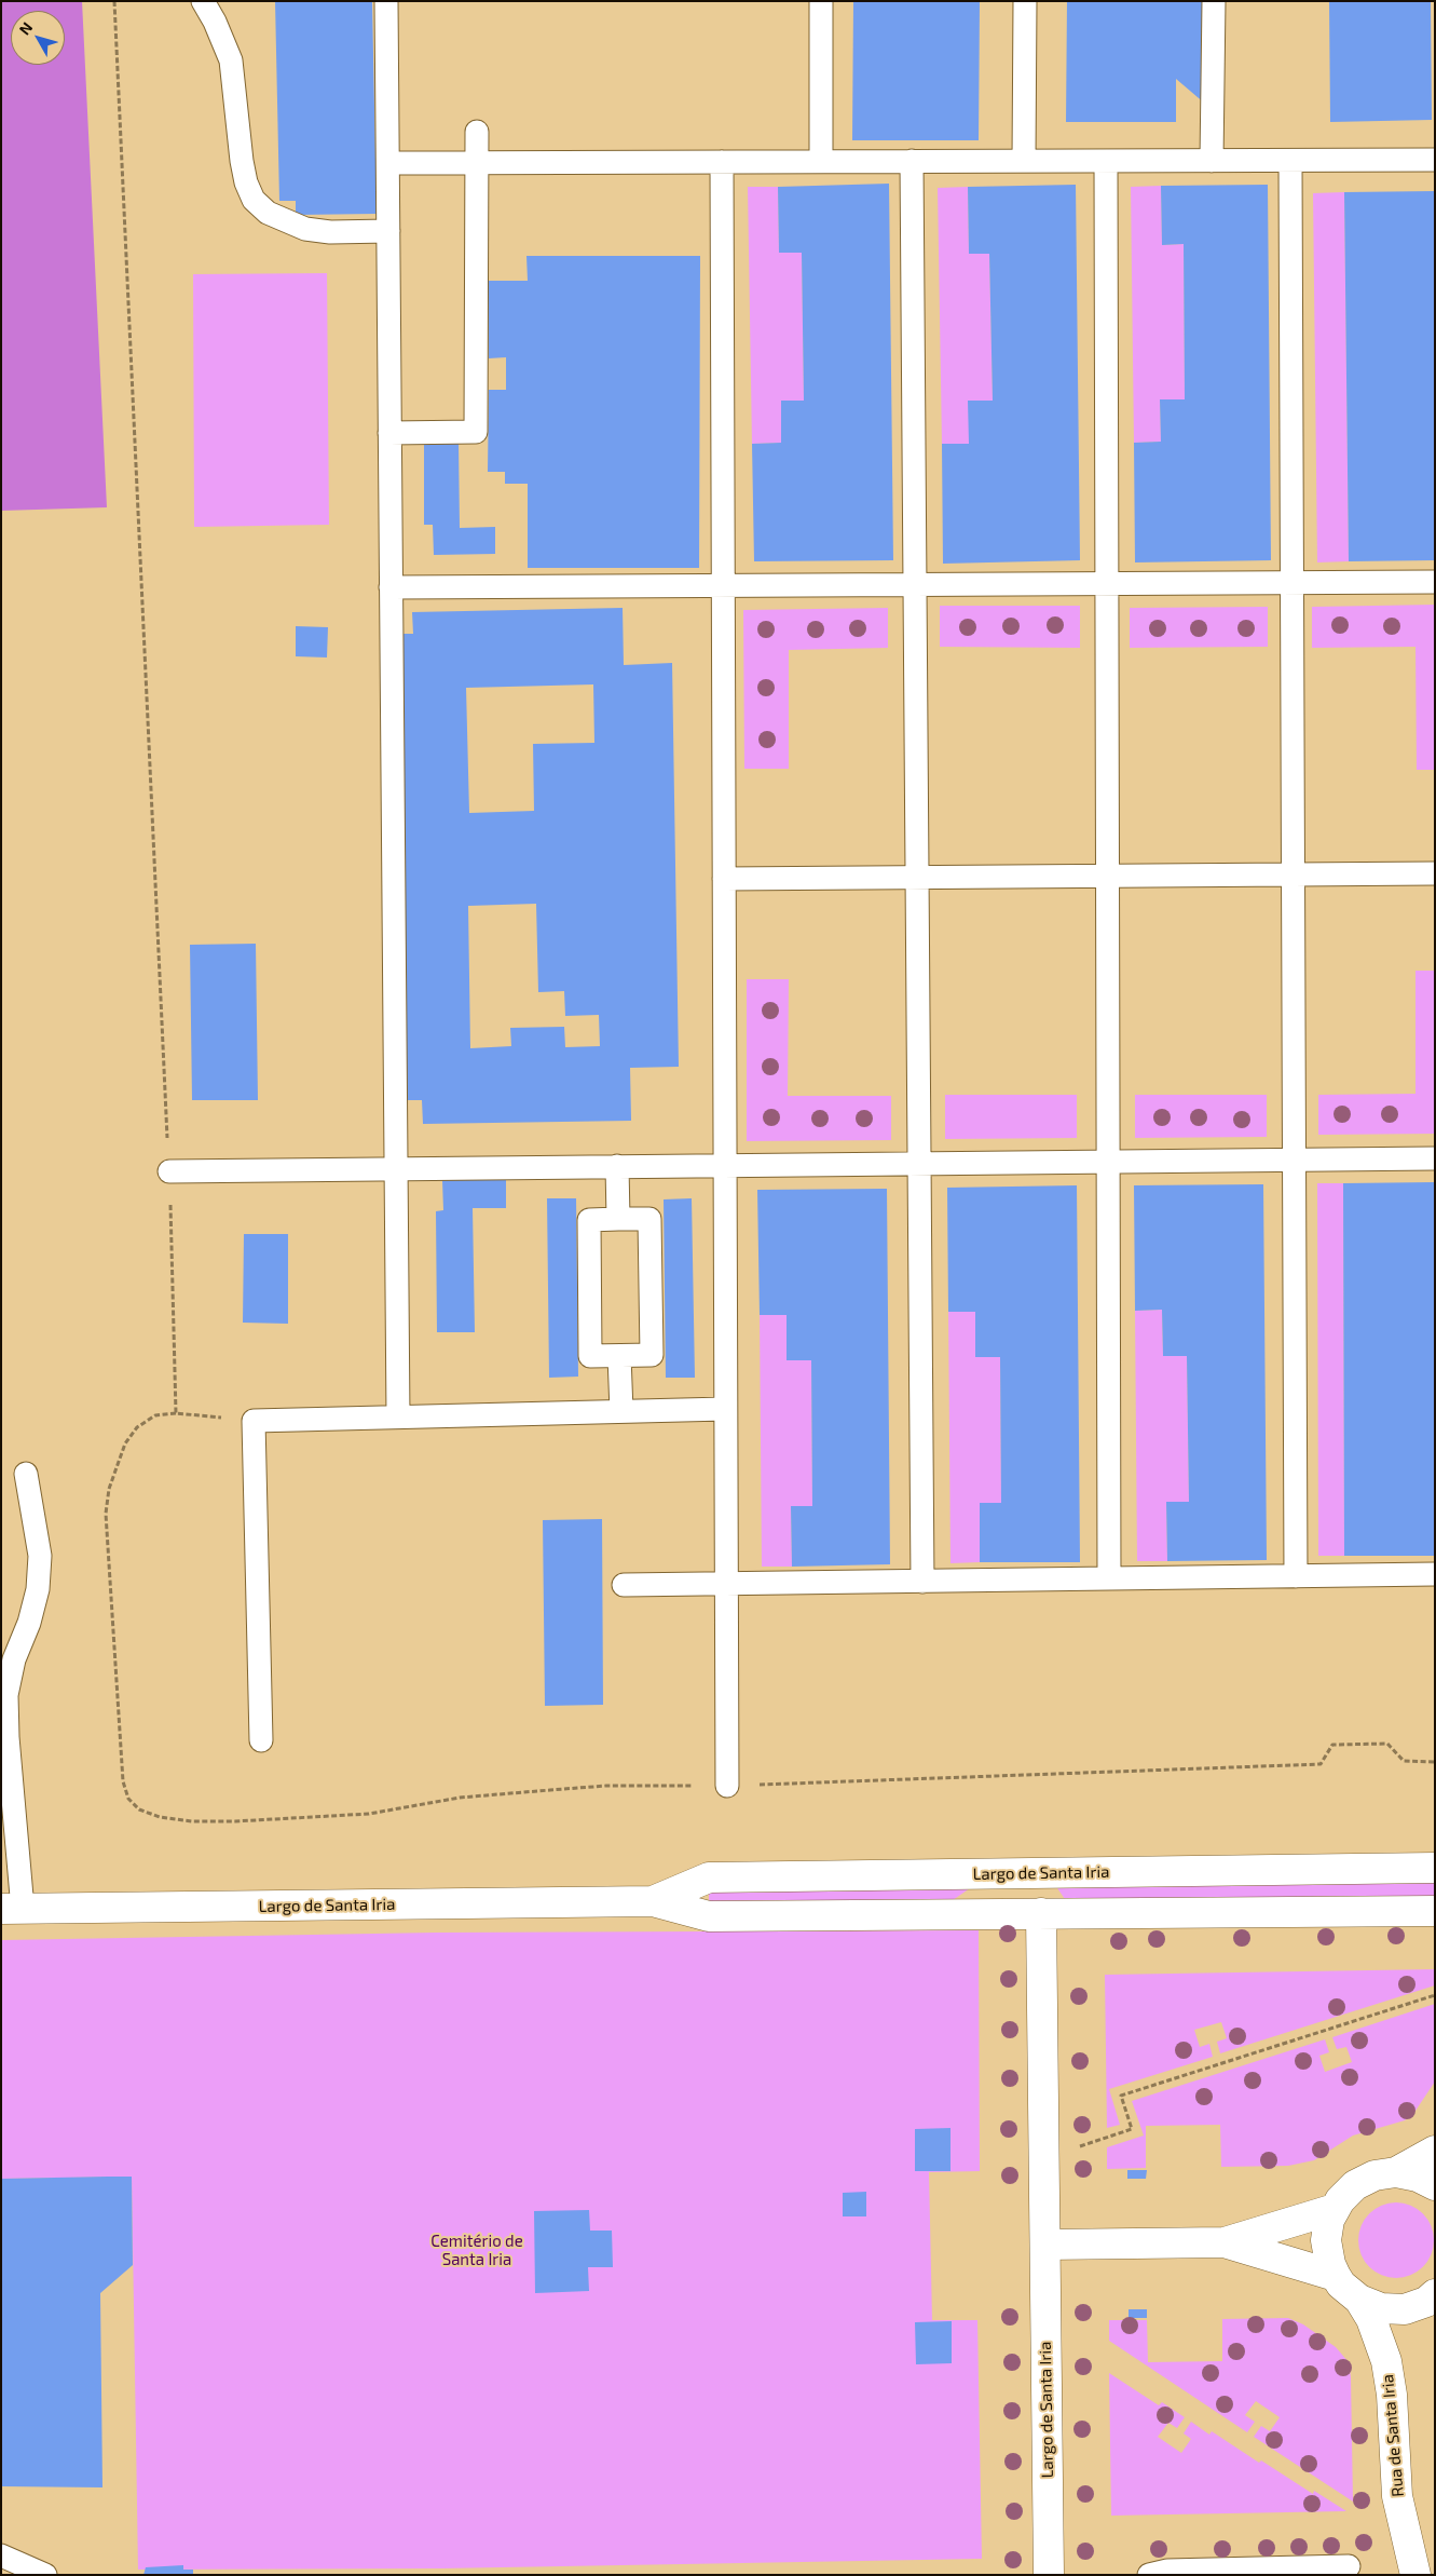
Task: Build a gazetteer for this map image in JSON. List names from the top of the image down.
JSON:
{
  "streets": {
    "street": ["Largo de Santa Iria", "Rua de Santa Iria"]
  },
  "parks": ["Cemitério de Santa Iria"],
  "north": "top left"
}
